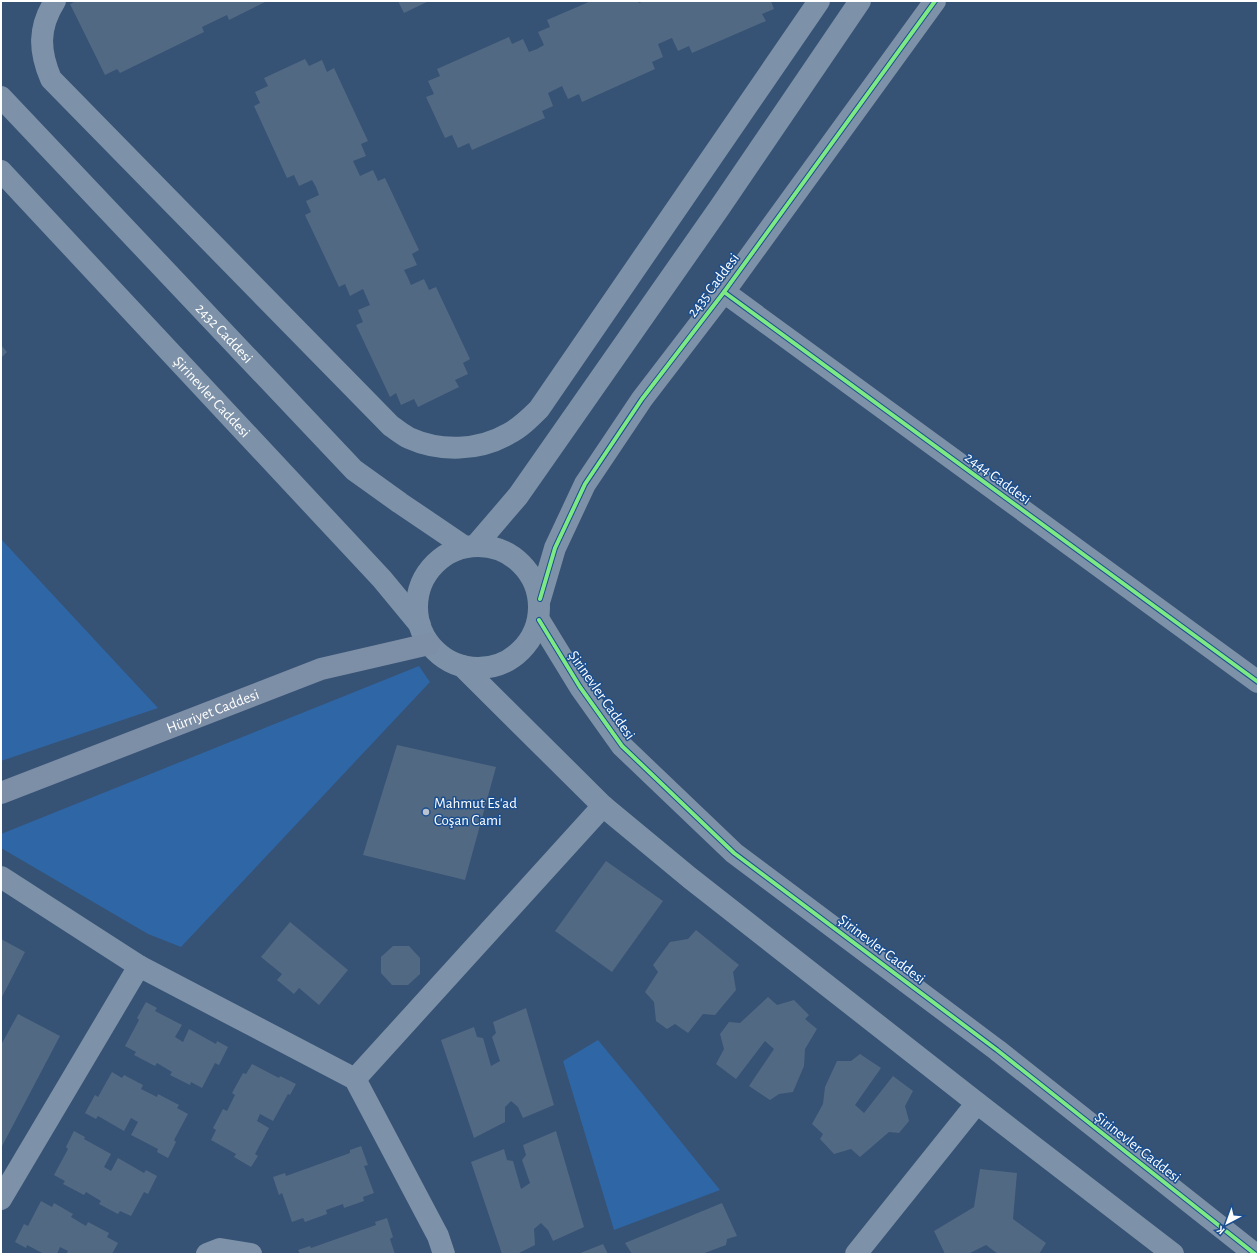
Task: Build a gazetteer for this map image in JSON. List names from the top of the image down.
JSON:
{
  "streets": {
    "main road": ["Hürriyet Caddesi"],
    "street": [
      "2435 Caddesi",
      "2432 Caddesi",
      "Şirinevler Caddesi",
      "2444 Caddesi"
    ]
  },
  "crossings": [
    ["2435 Caddesi", "2432 Caddesi"],
    ["2435 Caddesi", "Şirinevler Caddesi"],
    ["2435 Caddesi", "2444 Caddesi"],
    ["2435 Caddesi", "Hürriyet Caddesi"],
    ["2432 Caddesi", "Şirinevler Caddesi"],
    ["2432 Caddesi", "Hürriyet Caddesi"],
    ["Şirinevler Caddesi", "Hürriyet Caddesi"]
  ],
  "places": ["Mahmut Es'ad Coşan Cami"],
  "north": "bottom left"
}
